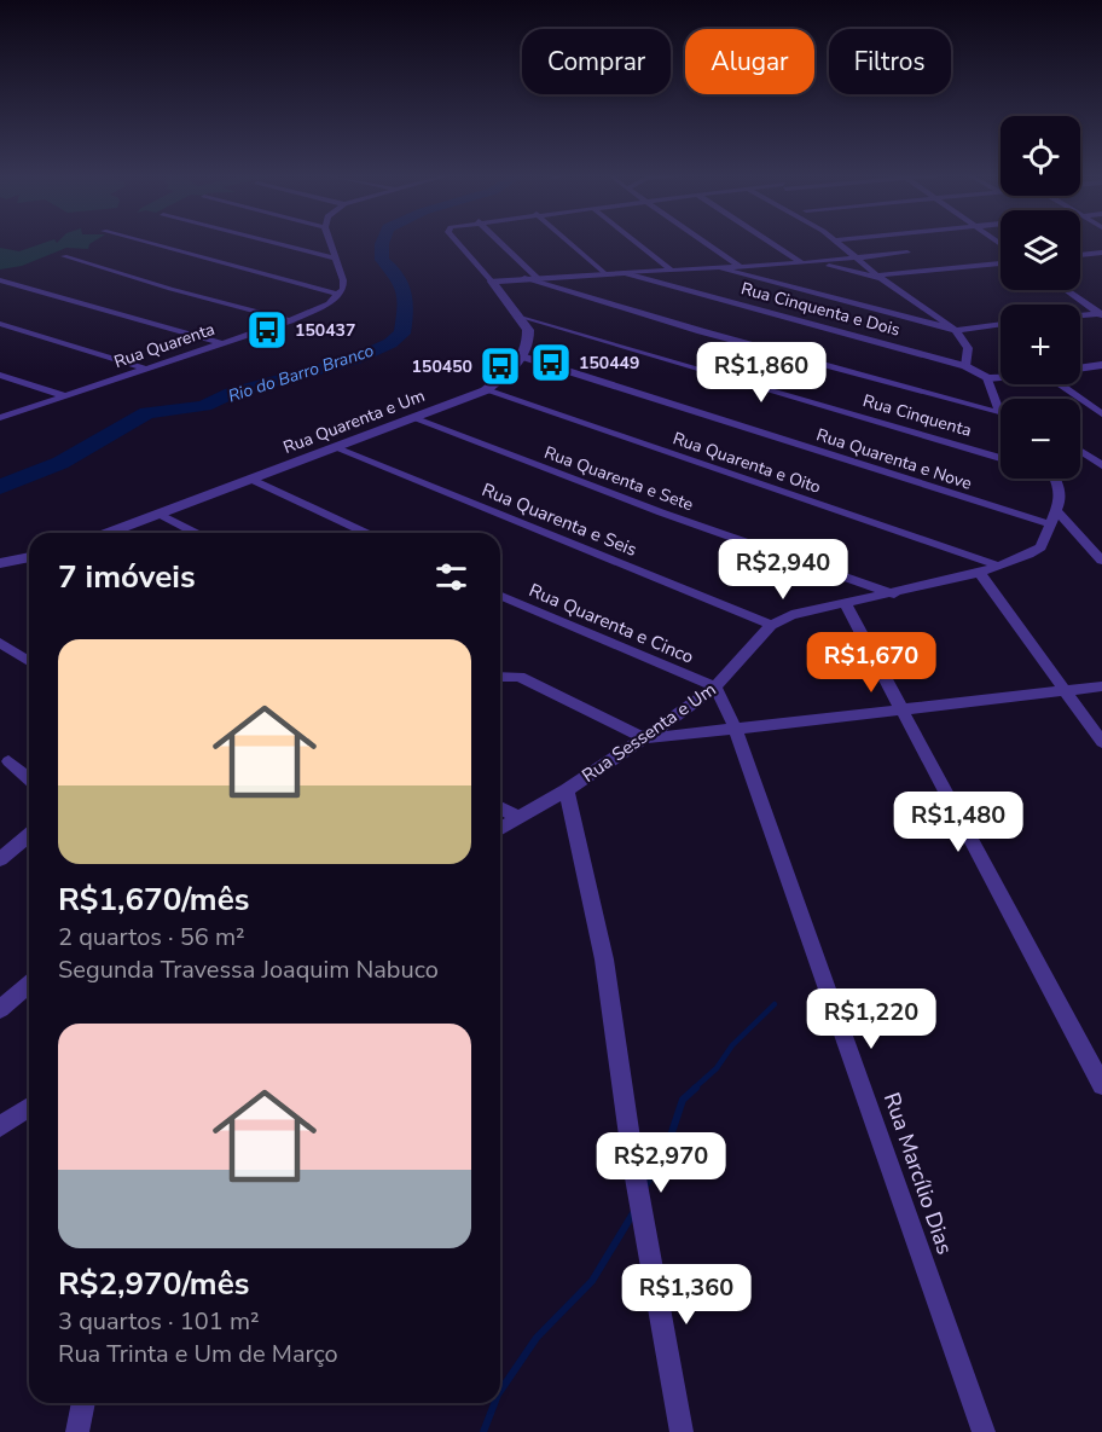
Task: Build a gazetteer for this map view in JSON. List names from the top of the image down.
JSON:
{
  "streets": {
    "street": [
      "Rua Cinquenta e Dois",
      "Rua Quarenta",
      "Rua Cinquenta",
      "Rua Quarenta e Um",
      "Rua Quarenta e Nove",
      "Rua Quarenta e Oito",
      "Rua Quarenta e Sete",
      "Rua Quarenta e Seis",
      "Rua Quarenta e Cinco",
      "Rua Sessenta e Um",
      "Rua Marcílio Dias"
    ]
  },
  "crossings": [
    ["Rua Quarenta e Um", "Rua Quarenta e Nove"],
    ["Rua Quarenta e Um", "Rua Quarenta e Oito"],
    ["Rua Quarenta e Um", "Rua Quarenta e Sete"],
    ["Rua Quarenta e Um", "Rua Quarenta e Seis"],
    ["Rua Quarenta e Nove", "Rua Sessenta e Um"],
    ["Rua Quarenta e Oito", "Rua Sessenta e Um"],
    ["Rua Quarenta e Sete", "Rua Sessenta e Um"],
    ["Rua Quarenta e Seis", "Rua Sessenta e Um"],
    ["Rua Quarenta e Cinco", "Rua Sessenta e Um"],
    ["Rua Quarenta e Cinco", "Rua Marcílio Dias"],
    ["Rua Sessenta e Um", "Rua Marcílio Dias"]
  ],
  "water": ["Rio do Barro Branco"],
  "places": {
    "bus stop": ["150437", "150449", "150450"]
  },
  "page": {
    "chip": ["Comprar", "Alugar", "Filtros"],
    "map_buttons": ["+", "−"],
    "price": [
      "R$1,860",
      "R$2,940",
      "R$1,670",
      "R$1,480",
      "R$1,220",
      "R$2,970",
      "R$1,360"
    ],
    "heading": "7 imóveis",
    "list": [
      {
        "name": "R$1,670/mês",
        "note": "2 quartos · 56 m² · Segunda Travessa Joaquim Nabuco"
      },
      {
        "name": "R$2,970/mês",
        "note": "3 quartos · 101 m² · Rua Trinta e Um de Março"
      }
    ]
  }
}
